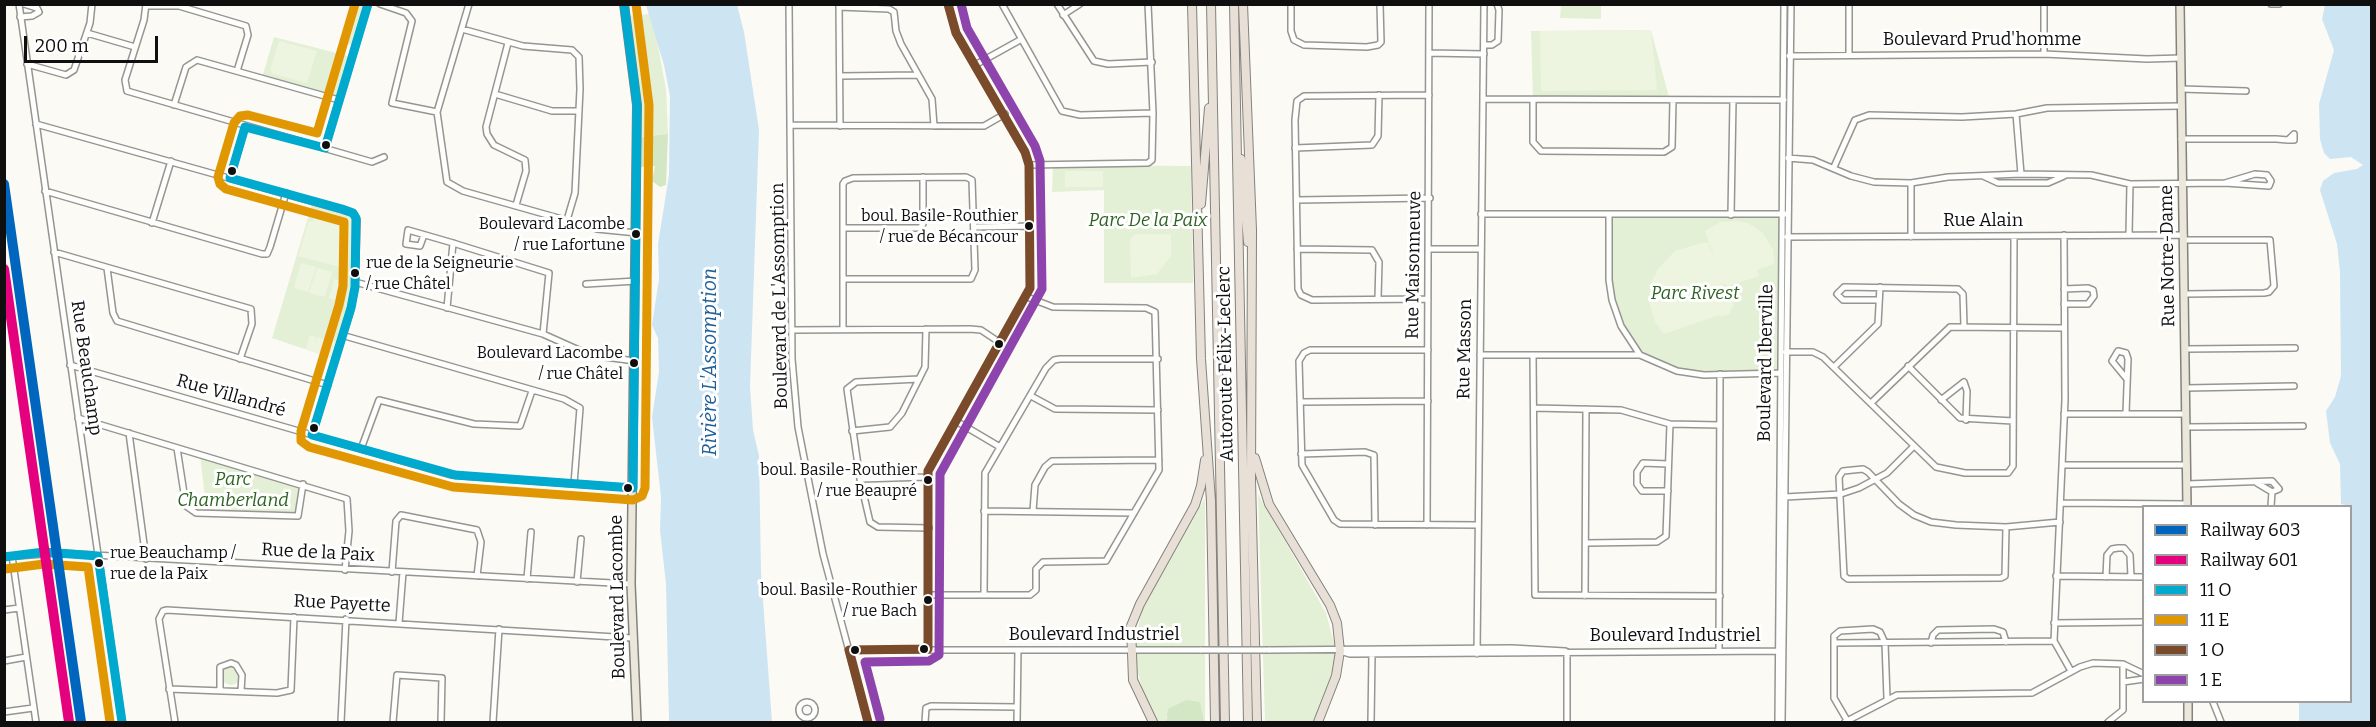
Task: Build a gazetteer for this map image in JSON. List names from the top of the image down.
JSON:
{
  "streets": {
    "highway": ["Autoroute Félix-Leclerc"],
    "main road": ["Rue Notre-Dame", "Boulevard Lacombe"],
    "street": [
      "Boulevard Prud'homme",
      "Rue Alain",
      "Rue Maisonneuve",
      "Boulevard de L'Assomption",
      "Rue Masson",
      "Boulevard Iberville",
      "Rue Beauchamp",
      "Rue Villandré",
      "Rue de la Paix",
      "Rue Payette",
      "Boulevard Industriel"
    ]
  },
  "crossings": [
    ["Boulevard Prud'homme", "Rue Notre-Dame"],
    ["Boulevard Prud'homme", "Boulevard Iberville"],
    ["Rue Alain", "Rue Notre-Dame"],
    ["Rue Alain", "Boulevard Iberville"],
    ["Boulevard de L'Assomption", "Boulevard Industriel"],
    ["Rue Masson", "Boulevard Industriel"],
    ["Boulevard Iberville", "Boulevard Industriel"],
    ["Rue Beauchamp", "Rue Villandré"],
    ["Rue Beauchamp", "Rue de la Paix"],
    ["Rue Villandré", "Boulevard Lacombe"],
    ["Rue de la Paix", "Boulevard Lacombe"],
    ["Boulevard Lacombe", "Rue Payette"]
  ],
  "water": ["Rivière L'Assomption"],
  "parks": ["Parc De la Paix", "Parc Rivest", "Parc Chamberland"],
  "places": [
    "boul. Basile-Routhier / rue de Bécancour",
    "Boulevard Lacombe / rue Lafortune",
    "rue de la Seigneurie / rue Châtel",
    "Boulevard Lacombe / rue Châtel",
    "boul. Basile-Routhier / rue Beaupré",
    "rue Beauchamp / rue de la Paix",
    "boul. Basile-Routhier / rue Bach"
  ],
  "lines": ["rail line 603", "rail line 601"],
  "legend": [
    "Railway 603",
    "Railway 601",
    "11 O",
    "11 E",
    "1 O",
    "1 E"
  ],
  "scale_bar": "200 m"
}
